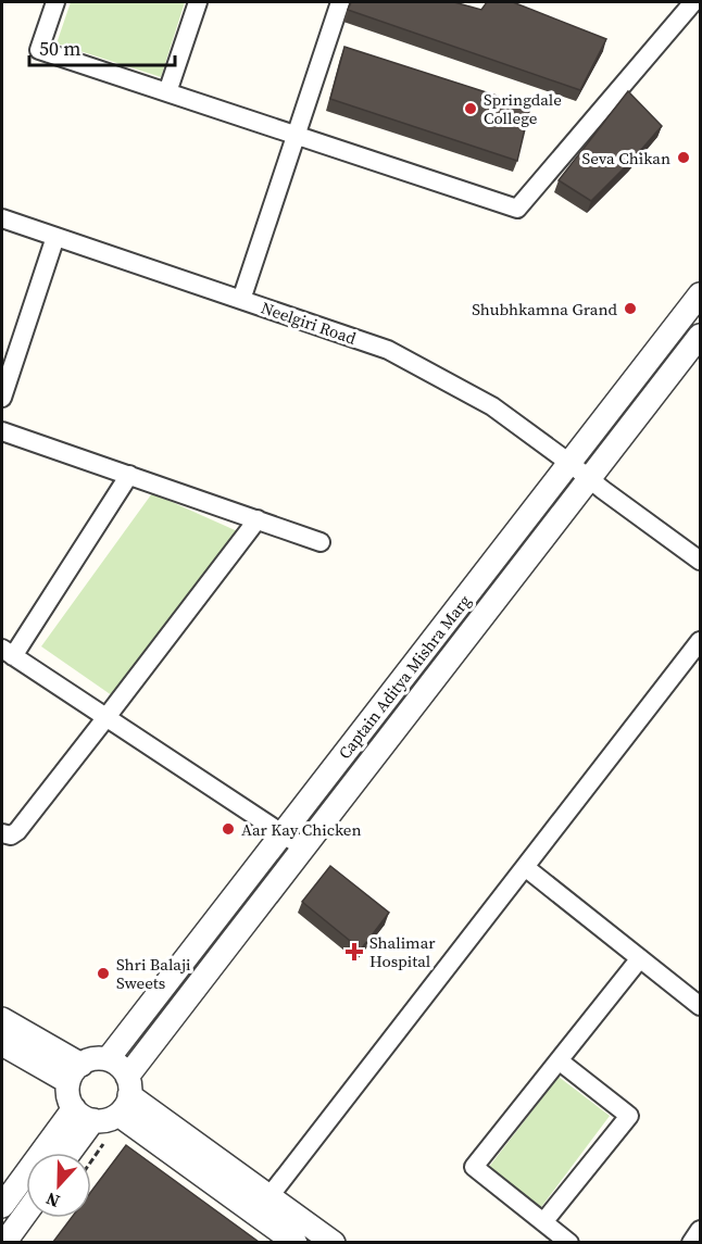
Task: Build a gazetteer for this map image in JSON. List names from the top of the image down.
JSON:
{
  "streets": {
    "street": ["Neelgiri Road", "Captain Aditya Mishra Marg"]
  },
  "crossings": [
    ["Neelgiri Road", "Captain Aditya Mishra Marg"]
  ],
  "places": {
    "other": [
      "Springdale College",
      "Seva Chikan",
      "Shubhkamna Grand",
      "Aar Kay Chicken",
      "Shri Balaji Sweets"
    ],
    "health": ["Shalimar Hospital"]
  },
  "scale_bar": "50 m",
  "north": "bottom"
}
